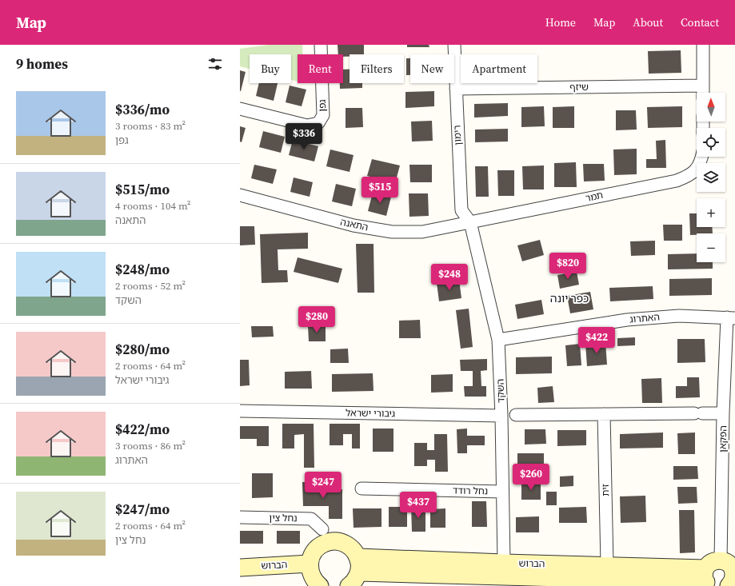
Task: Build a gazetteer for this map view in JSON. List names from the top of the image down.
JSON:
{
  "streets": {
    "street": [
      "שיזף",
      "גפן",
      "רימון",
      "תמר",
      "התאנה",
      "האתרוג",
      "השקד",
      "גיבורי ישראל",
      "הפקאן",
      "זית",
      "נחל רודד",
      "נחל צין",
      "הברוש"
    ]
  },
  "crossings": [
    ["שיזף", "רימון"],
    ["רימון", "תמר"],
    ["רימון", "התאנה"],
    ["רימון", "השקד"],
    ["תמר", "התאנה"],
    ["תמר", "השקד"],
    ["התאנה", "השקד"],
    ["האתרוג", "השקד"],
    ["האתרוג", "הפקאן"],
    ["השקד", "גיבורי ישראל"],
    ["השקד", "נחל רודד"],
    ["השקד", "הברוש"],
    ["זית", "הברוש"]
  ],
  "districts": ["כפר יונה"],
  "north": "top",
  "page": {
    "header": "Map",
    "nav": [
      "Home",
      "Map",
      "About",
      "Contact"
    ],
    "heading": "9 homes",
    "chip": [
      "Buy",
      "Rent",
      "Filters",
      "New",
      "Apartment"
    ],
    "list": [
      {
        "name": "$336/mo",
        "note": "3 rooms · 83 m² · גפן"
      },
      {
        "name": "$515/mo",
        "note": "4 rooms · 104 m² · התאנה"
      },
      {
        "name": "$248/mo",
        "note": "2 rooms · 52 m² · השקד"
      },
      {
        "name": "$280/mo",
        "note": "2 rooms · 64 m² · גיבורי ישראל"
      },
      {
        "name": "$422/mo",
        "note": "3 rooms · 86 m² · האתרוג"
      },
      {
        "name": "$247/mo",
        "note": "2 rooms · 64 m² · נחל צין"
      }
    ],
    "map_buttons": ["+", "−"],
    "price": [
      "$336",
      "$515",
      "$820",
      "$248",
      "$280",
      "$422",
      "$260",
      "$247",
      "$437"
    ]
  }
}
